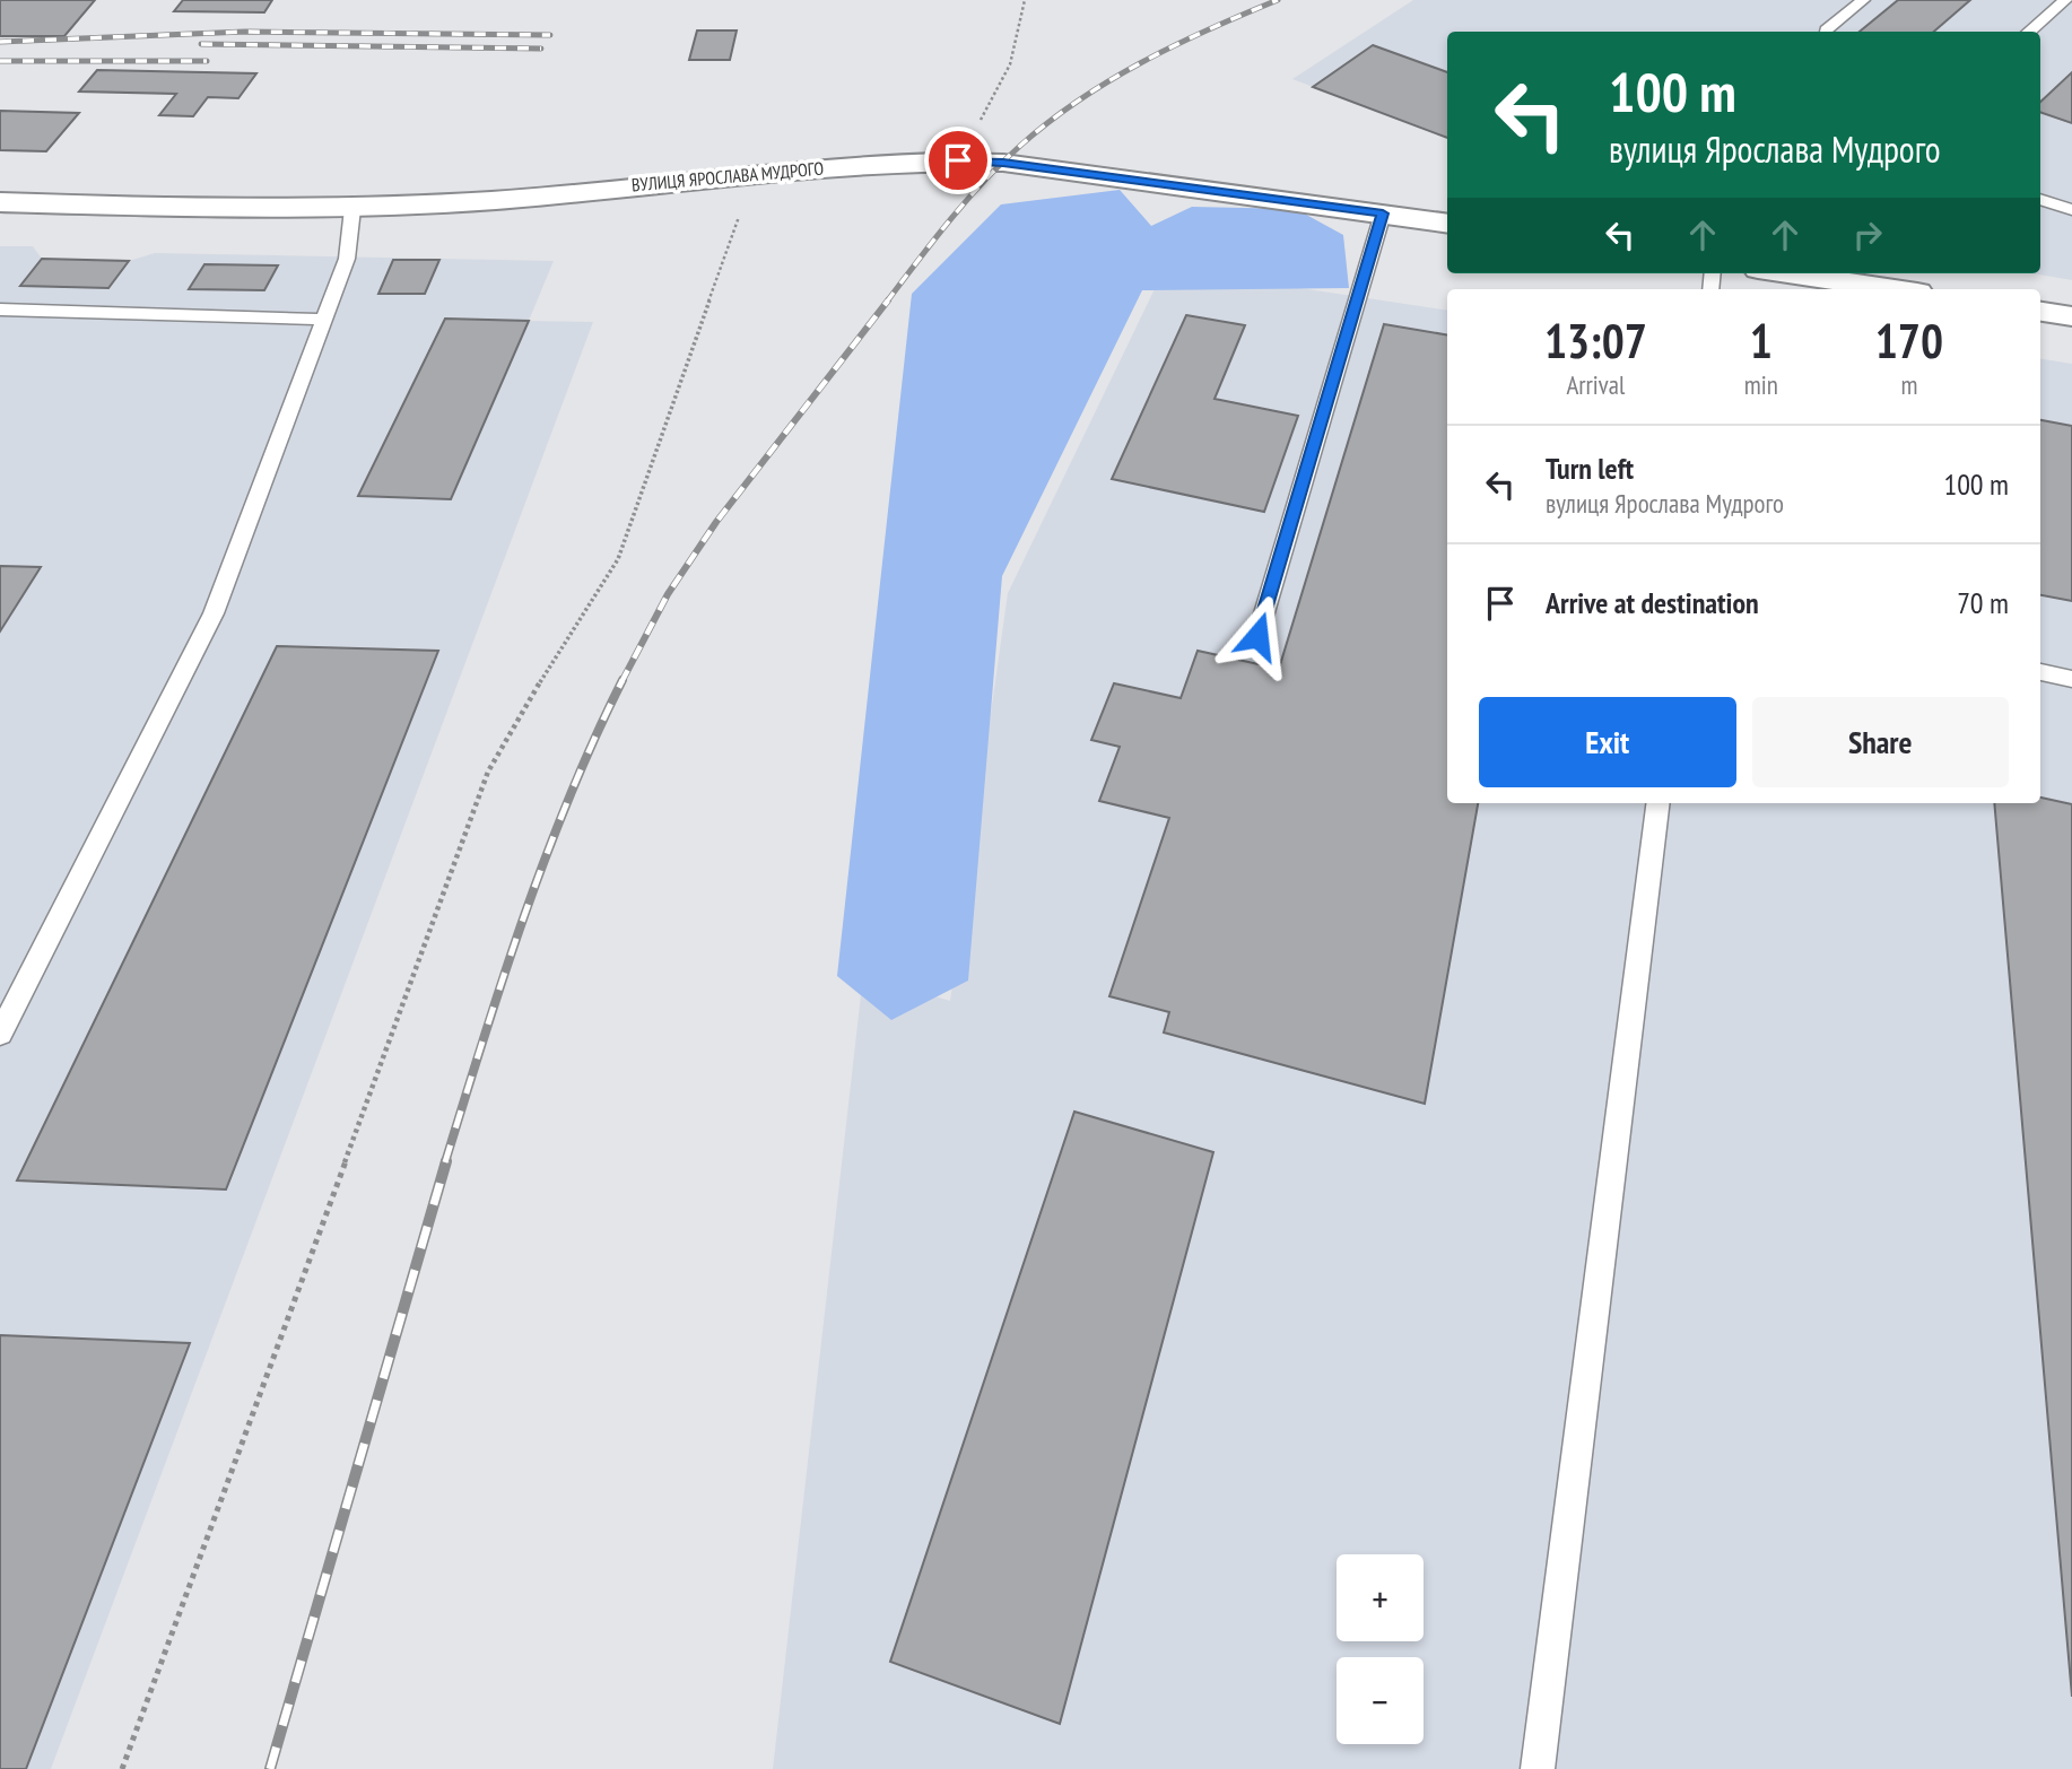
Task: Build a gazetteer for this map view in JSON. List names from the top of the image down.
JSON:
{
  "streets": {
    "street": ["ВУЛИЦЯ ЯРОСЛАВА МУДРОГО"]
  },
  "page": {
    "turn": ["100 m", "вулиця Ярослава Мудрого"],
    "eta": [
      "13:07",
      "Arrival",
      "1",
      "min",
      "170",
      "m"
    ],
    "list": [
      {
        "name": "Turn left",
        "note": "вулиця Ярослава Мудрого",
        "value": "100 m"
      },
      {
        "name": "Arrive at destination",
        "value": "70 m"
      }
    ],
    "buttons": ["Exit", "Share"],
    "map_buttons": ["+", "−"]
  }
}
